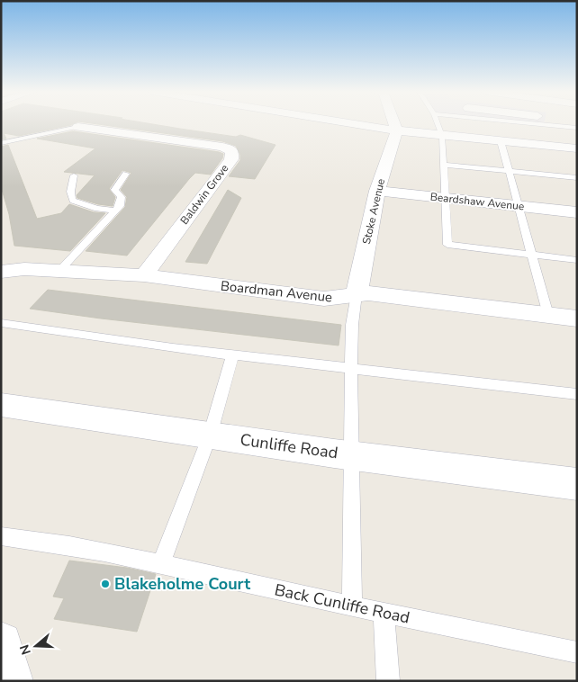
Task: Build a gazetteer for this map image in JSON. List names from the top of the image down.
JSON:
{
  "streets": {
    "street": [
      "Baldwin Grove",
      "Beardshaw Avenue",
      "Stoke Avenue",
      "Boardman Avenue",
      "Cunliffe Road"
    ],
    "lane": ["Back Cunliffe Road"]
  },
  "crossings": [
    ["Baldwin Grove", "Boardman Avenue"],
    ["Beardshaw Avenue", "Stoke Avenue"],
    ["Stoke Avenue", "Boardman Avenue"]
  ],
  "places": ["Blakeholme Court"],
  "north": "left"
}
